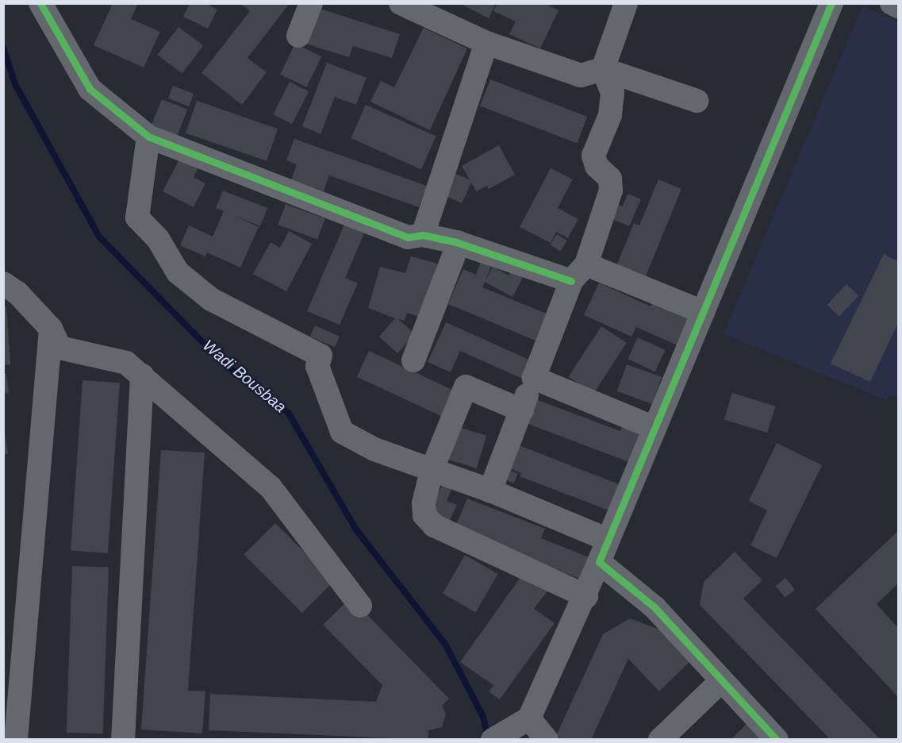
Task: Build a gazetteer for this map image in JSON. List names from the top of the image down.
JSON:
{
  "water": ["Wadi Bousbaa"]
}
